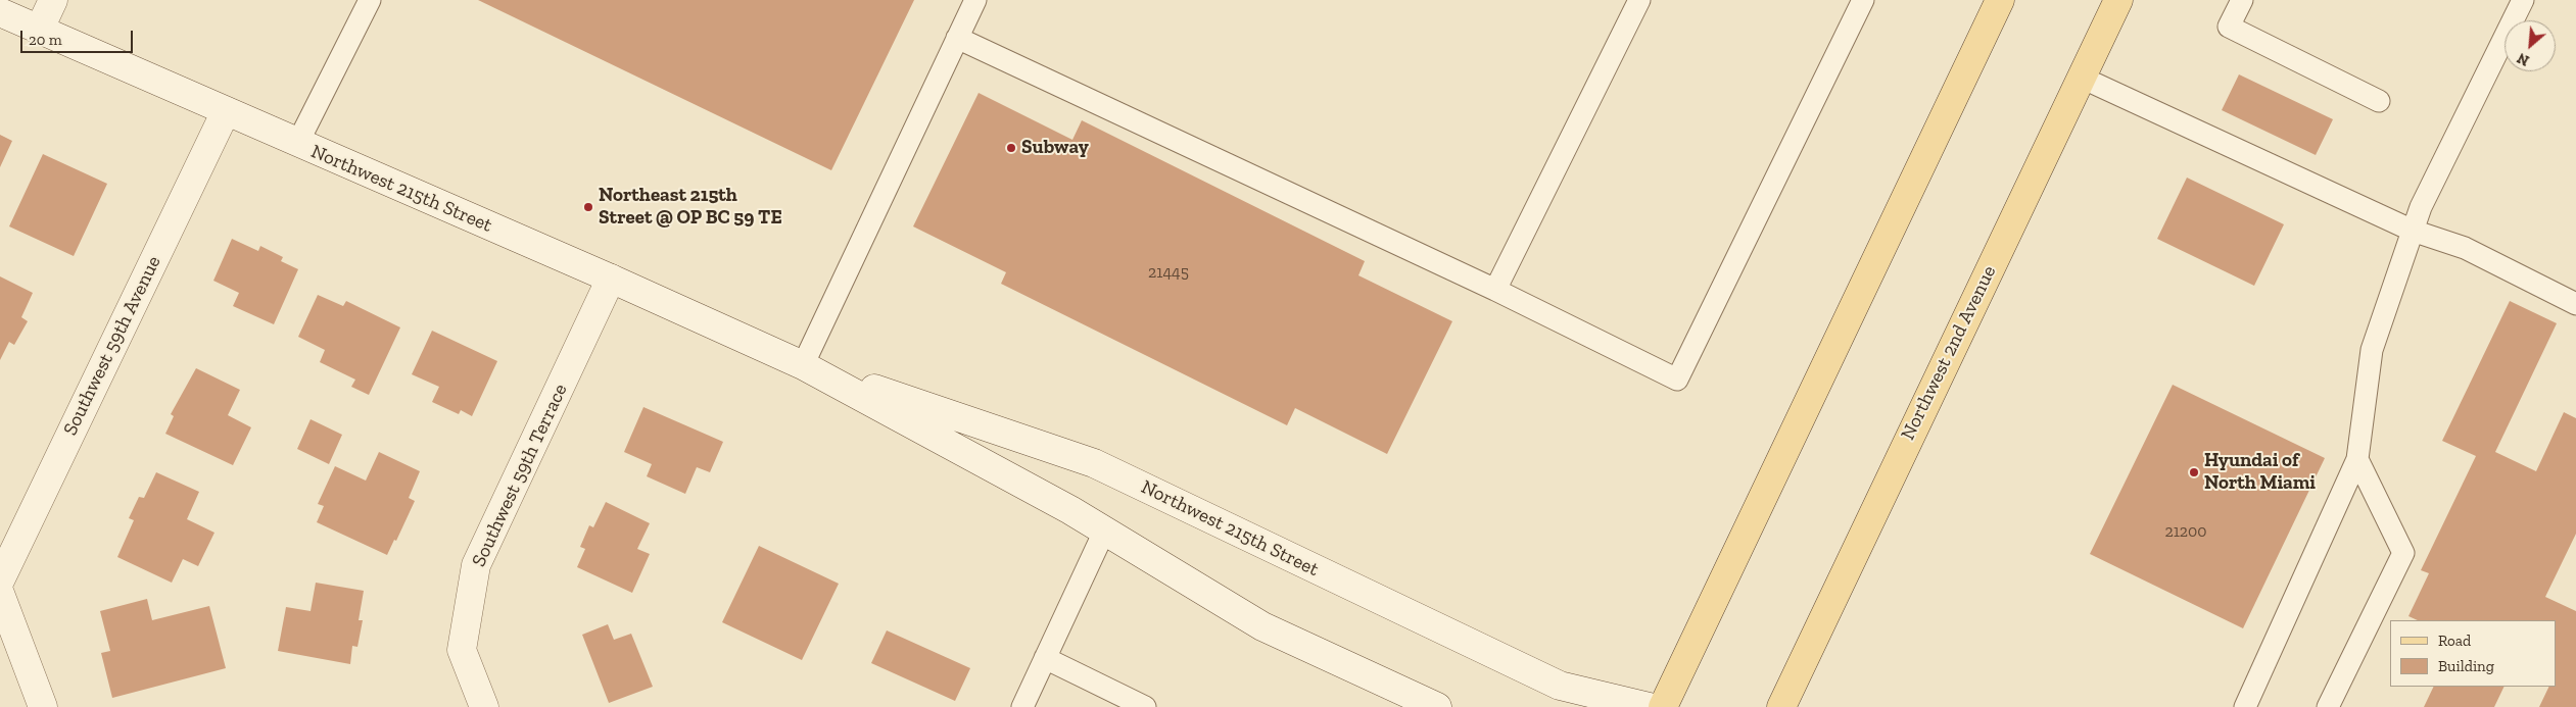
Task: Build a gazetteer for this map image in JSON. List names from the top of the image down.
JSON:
{
  "streets": {
    "main road": ["Northwest 2nd Avenue"],
    "street": ["Northwest 215th Street", "Southwest 59th Avenue", "Southwest 59th Terrace"]
  },
  "crossings": [
    ["Northwest 215th Street", "Southwest 59th Avenue"],
    ["Northwest 215th Street", "Southwest 59th Terrace"]
  ],
  "places": ["Subway", "Northeast 215th Street @ OP BC 59 TE", "Hyundai of North Miami"],
  "house_numbers": ["21445", "21200"],
  "legend": ["Road", "Building"],
  "scale_bar": "20 m",
  "north": "bottom left"
}
